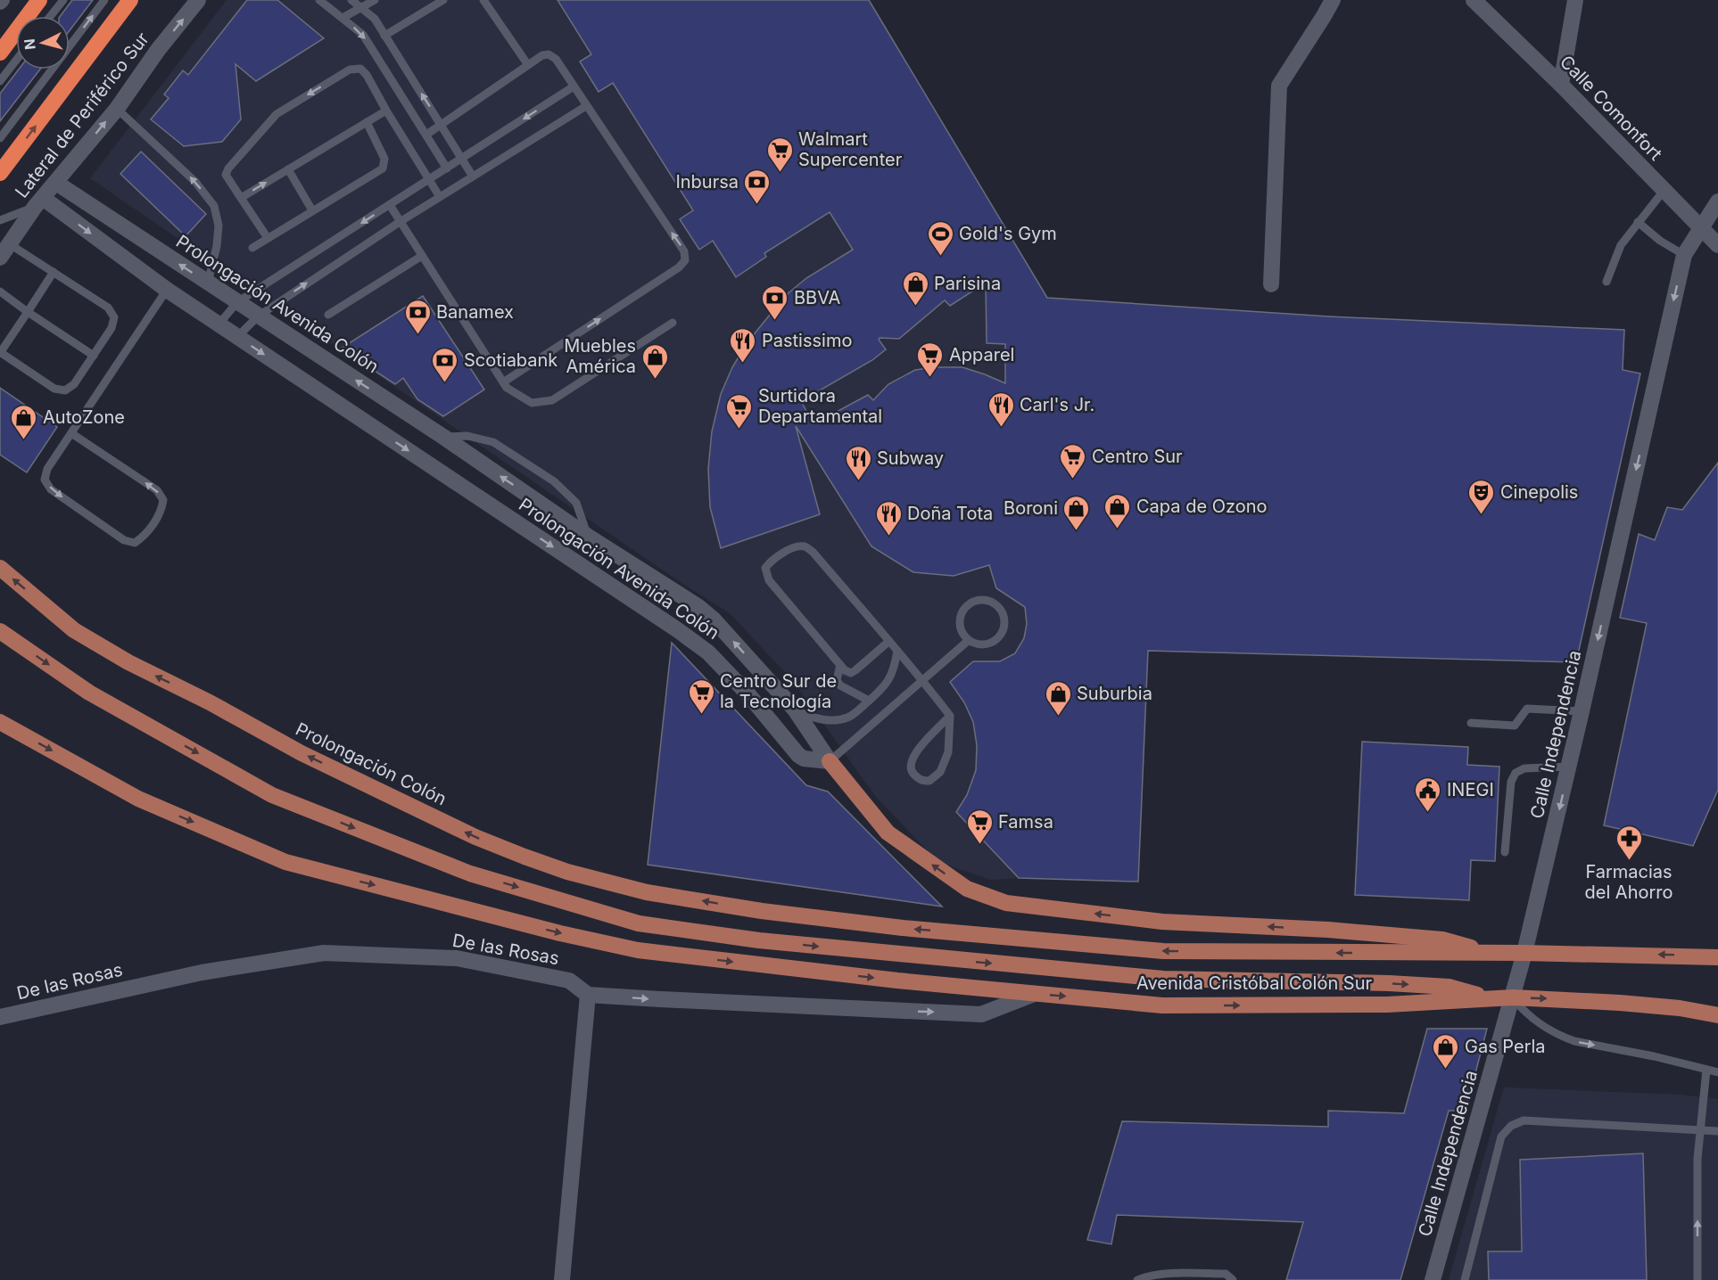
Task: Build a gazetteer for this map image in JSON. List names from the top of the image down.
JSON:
{
  "streets": {
    "main road": ["Prolongación Colón", "Avenida Cristóbal Colón Sur"],
    "street": [
      "Calle Comonfort",
      "Lateral de Periférico Sur",
      "Prolongación Avenida Colón",
      "Calle Independencia",
      "De las Rosas"
    ]
  },
  "crossings": [
    ["Calle Comonfort", "Calle Independencia"],
    ["Lateral de Periférico Sur", "Prolongación Avenida Colón"],
    ["Calle Independencia", "Avenida Cristóbal Colón Sur"],
    ["Prolongación Colón", "Avenida Cristóbal Colón Sur"]
  ],
  "one_way": ["Lateral de Periférico Sur", "Calle Independencia"],
  "places": {
    "supermarket": [
      "Walmart Supercenter",
      "Apparel",
      "Surtidora Departamental",
      "Centro Sur",
      "Centro Sur de la Tecnología",
      "Famsa"
    ],
    "bank": [
      "Inbursa",
      "BBVA",
      "Banamex",
      "Scotiabank"
    ],
    "sports": ["Gold's Gym"],
    "shop": [
      "Parisina",
      "Muebles América",
      "AutoZone",
      "Capa de Ozono",
      "Boroni",
      "Suburbia",
      "Gas Perla"
    ],
    "restaurant": [
      "Pastissimo",
      "Carl's Jr.",
      "Subway",
      "Doña Tota"
    ],
    "theatre": ["Cinepolis"],
    "public building": ["INEGI"],
    "pharmacy": ["Farmacias del Ahorro"]
  },
  "north": "left"
}
